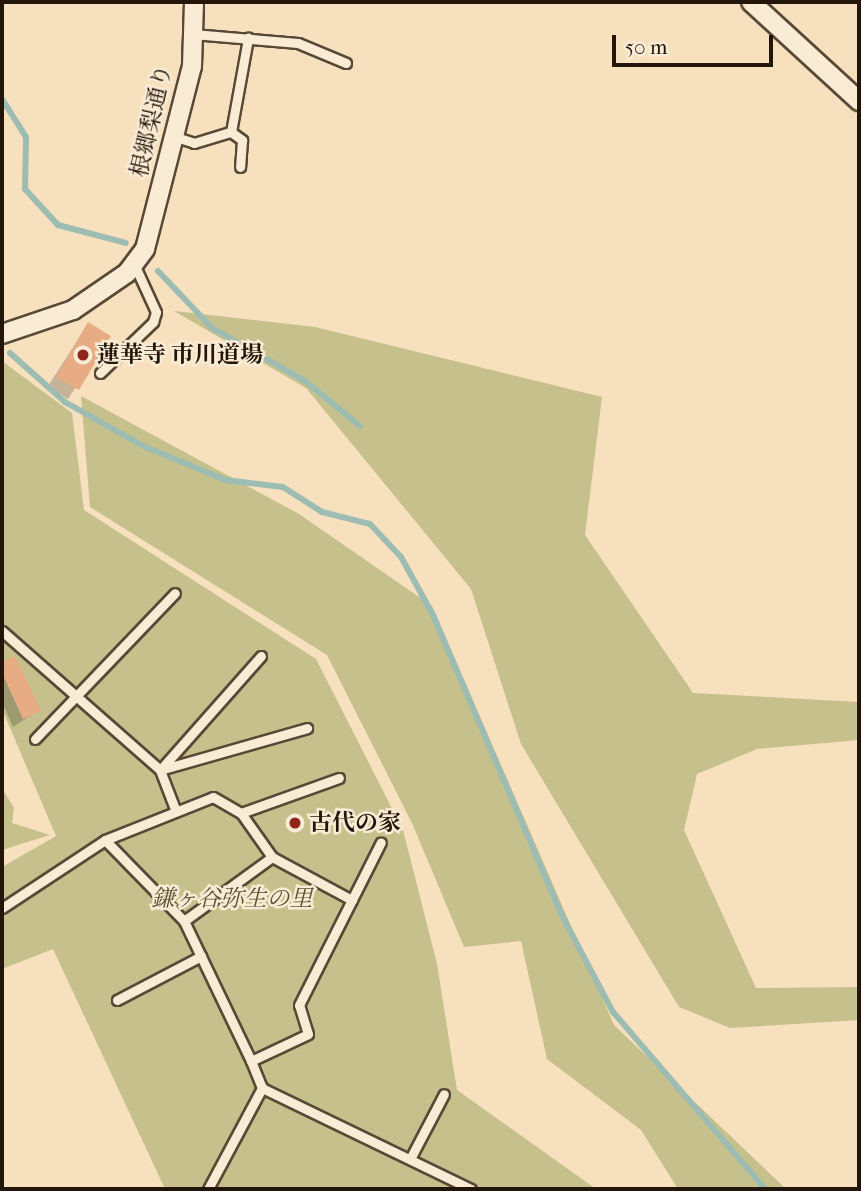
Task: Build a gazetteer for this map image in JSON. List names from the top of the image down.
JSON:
{
  "streets": {
    "street": ["根郷梨通り"]
  },
  "parks": ["鎌ヶ谷弥生の里"],
  "places": ["蓮華寺 市川道場", "古代の家"],
  "scale_bar": "50 m"
}
